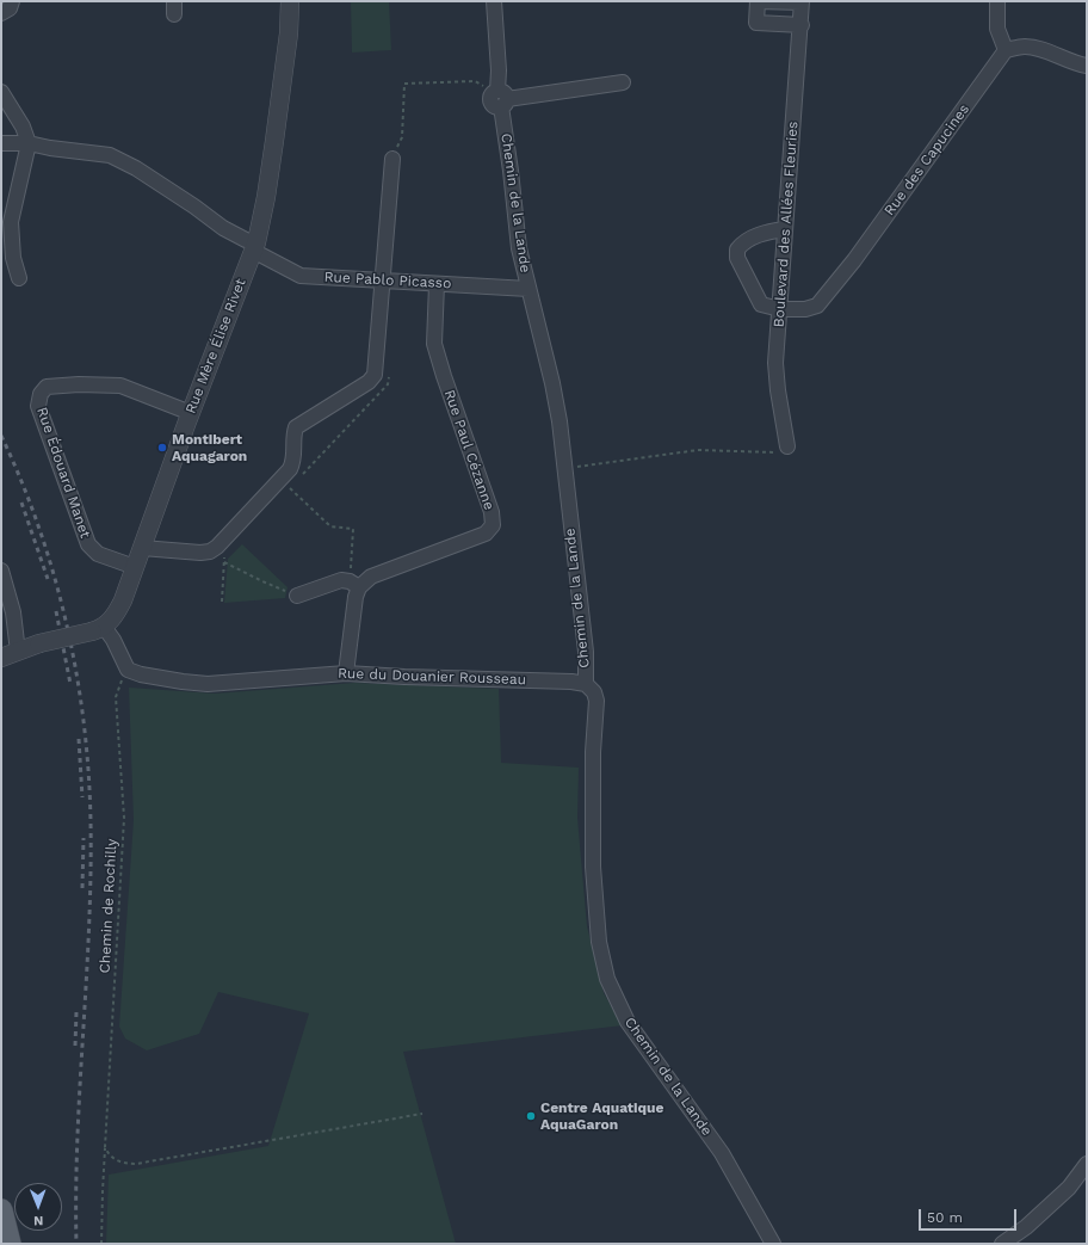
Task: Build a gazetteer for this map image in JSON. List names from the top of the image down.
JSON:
{
  "streets": {
    "street": [
      "Rue des Capucines",
      "Chemin de la Lande",
      "Boulevard des Allées Fleuries",
      "Rue Pablo Picasso",
      "Rue Mère Élise Rivet",
      "Rue Paul Cézanne",
      "Rue Édouard Manet",
      "Rue du Douanier Rousseau"
    ],
    "path": ["Chemin de Rochilly"]
  },
  "crossings": [
    ["Rue des Capucines", "Boulevard des Allées Fleuries"],
    ["Chemin de la Lande", "Rue Pablo Picasso"],
    ["Chemin de la Lande", "Rue du Douanier Rousseau"],
    ["Rue Pablo Picasso", "Rue Mère Élise Rivet"],
    ["Rue Pablo Picasso", "Rue Paul Cézanne"],
    ["Rue Mère Élise Rivet", "Rue Édouard Manet"],
    ["Rue du Douanier Rousseau", "Chemin de Rochilly"]
  ],
  "places": ["Montibert Aquagaron", "Centre Aquatique AquaGaron"],
  "scale_bar": "50 m",
  "north": "bottom"
}
